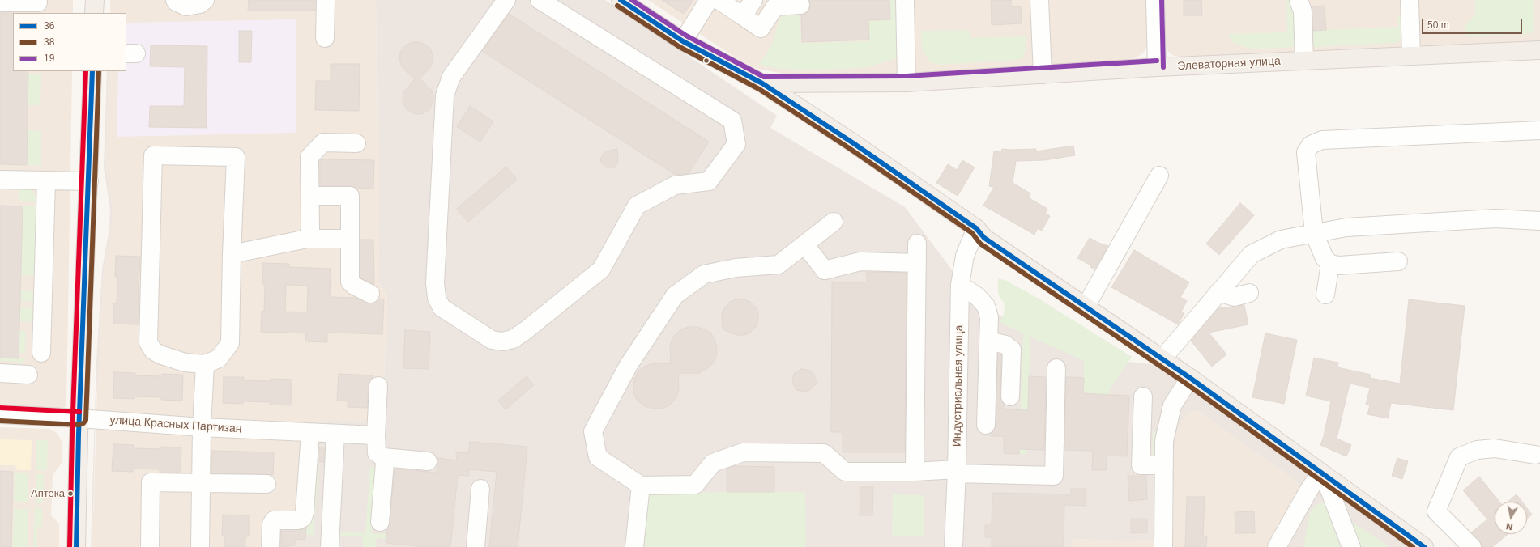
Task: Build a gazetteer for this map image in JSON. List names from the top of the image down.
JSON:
{
  "streets": {
    "main road": ["Элеваторная улица"],
    "street": ["Индустриальная улица", "улица Красных Партизан"]
  },
  "places": ["Аптека"],
  "lines": ["transit line 36", "transit line 19", "transit line 38"],
  "legend": ["36", "38", "19"],
  "scale_bar": "50 m",
  "north": "bottom"
}
